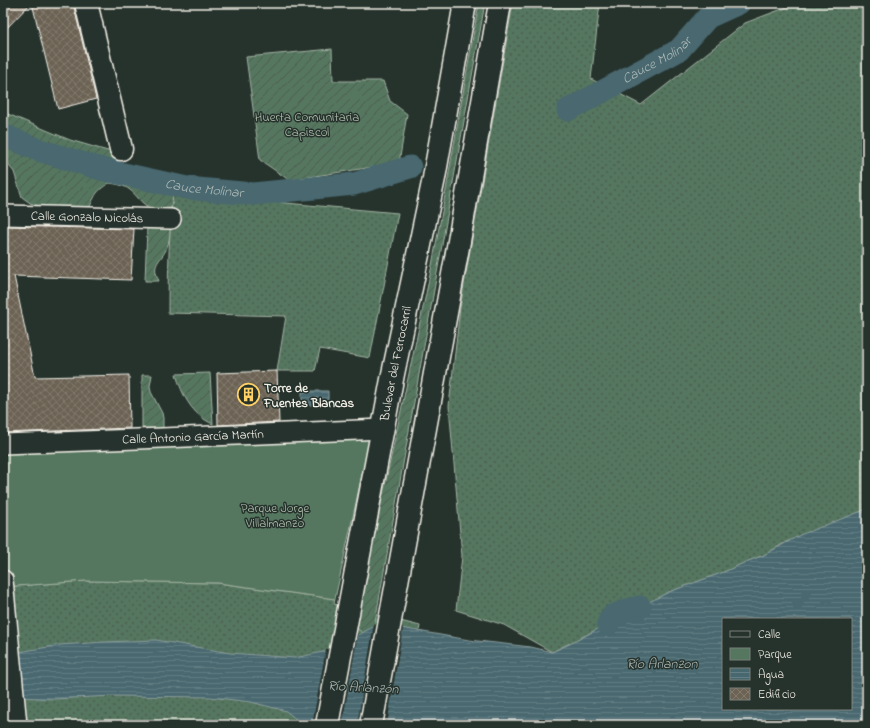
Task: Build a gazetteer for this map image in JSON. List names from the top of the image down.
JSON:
{
  "streets": {
    "main road": ["Bulevar del Ferrocarril"],
    "street": ["Calle Gonzalo Nicolás", "Calle Antonio García Martín"]
  },
  "crossings": [
    ["Bulevar del Ferrocarril", "Calle Antonio García Martín"]
  ],
  "water": ["Cauce Molinar", "Río Arlanzon", "Río Arlanzón"],
  "parks": ["Huerta Comunitaria Capiscol", "Parque Jorge Villalmanzo"],
  "places": {
    "building": ["Torre de Fuentes Blancas"]
  },
  "legend": [
    "Calle",
    "Parque",
    "Agua",
    "Edificio"
  ]
}
